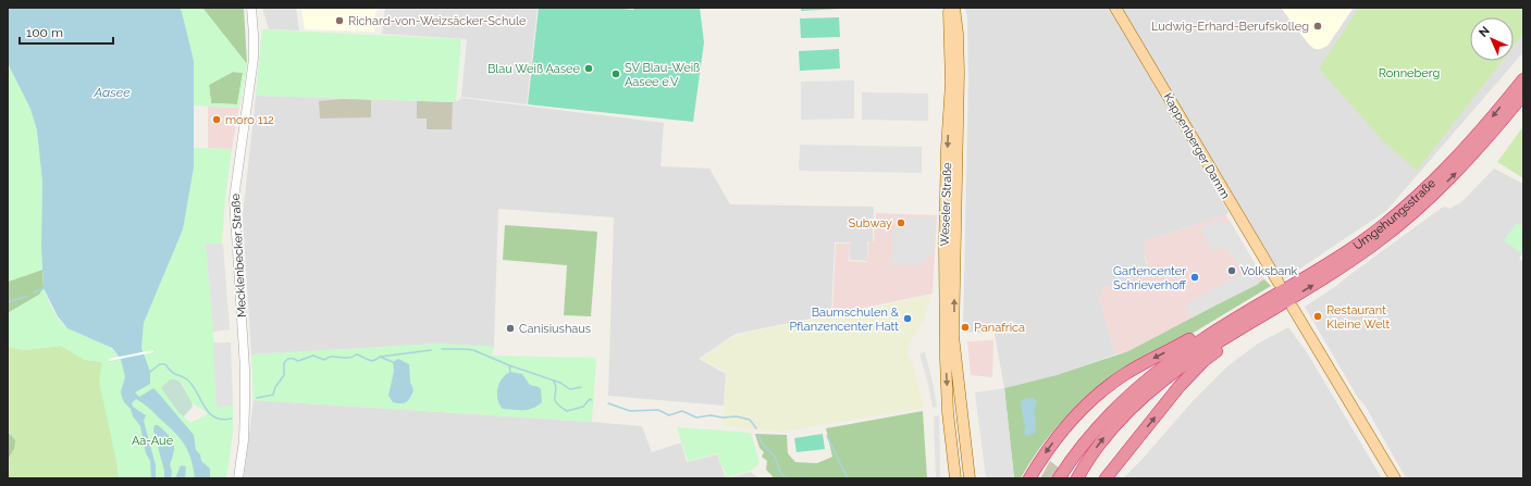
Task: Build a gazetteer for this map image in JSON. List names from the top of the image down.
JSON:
{
  "streets": {
    "highway": ["Umgehungsstraße"],
    "main road": ["Kappenberger Damm", "Weseler Straße"],
    "street": ["Mecklenbecker Straße"]
  },
  "water": ["Aasee"],
  "parks": ["Ronneberg", "Aa-Aue"],
  "places": [
    "Richard-von-Weizsäcker-Schule",
    "Ludwig-Erhard-Berufskolleg",
    "Blau Weiß Aasee",
    "SV Blau-Weiß Aasee e.V",
    "moro 112",
    "Subway",
    "Volksbank",
    "Gartencenter Schrieverhoff",
    "Restaurant Kleine Welt",
    "Baumschulen & Pflanzencenter Hatt",
    "Panafrica",
    "Canisiushaus"
  ],
  "scale_bar": "100 m",
  "north": "top left"
}
